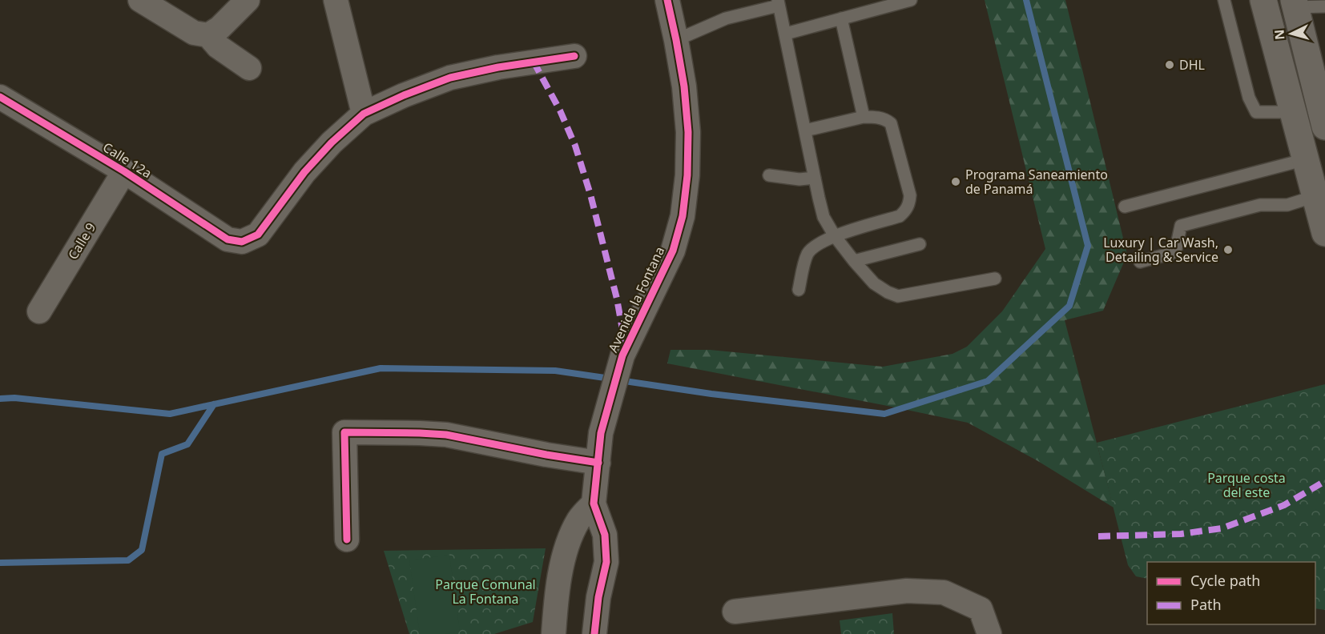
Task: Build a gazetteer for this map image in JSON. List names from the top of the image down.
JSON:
{
  "streets": {
    "street": ["Calle 12a", "Calle 9", "Avenida la Fontana"]
  },
  "crossings": [
    ["Calle 12a", "Calle 9"]
  ],
  "parks": ["Parque costa del este", "Parque Comunal La Fontana"],
  "places": ["DHL", "Programa Saneamiento de Panamá", "Luxury | Car Wash, Detailing & Service"],
  "legend": ["Cycle path", "Path"],
  "north": "left"
}
